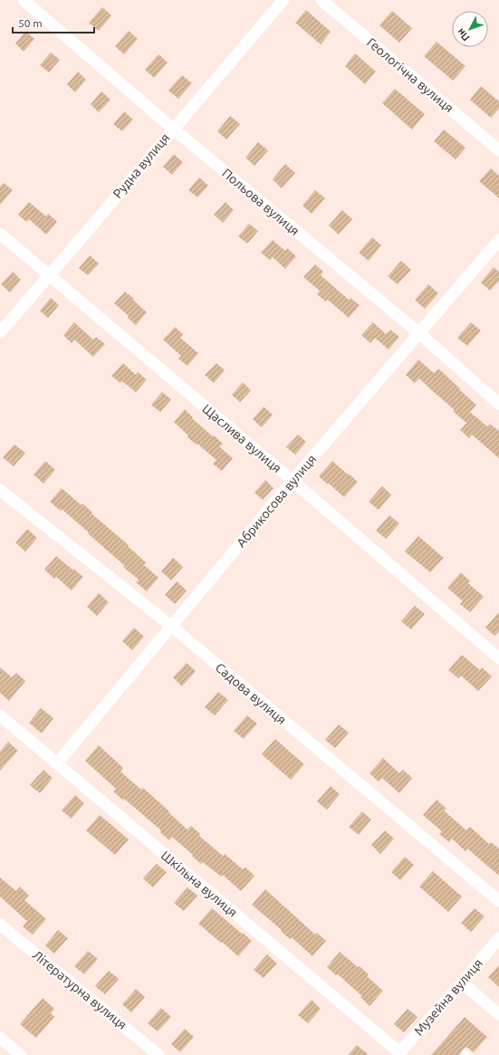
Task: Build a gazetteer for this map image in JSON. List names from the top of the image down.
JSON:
{
  "streets": {
    "street": [
      "Геологічна вулиця",
      "Рудна вулиця",
      "Польова вулиця",
      "Щаслива вулиця",
      "Абрикосова вулиця",
      "Садова вулиця",
      "Шкільна вулиця",
      "Літературна вулиця",
      "Музейна вулиця"
    ]
  },
  "crossings": [
    ["Рудна вулиця", "Польова вулиця"],
    ["Рудна вулиця", "Щаслива вулиця"],
    ["Польова вулиця", "Абрикосова вулиця"],
    ["Щаслива вулиця", "Абрикосова вулиця"],
    ["Абрикосова вулиця", "Садова вулиця"],
    ["Абрикосова вулиця", "Шкільна вулиця"],
    ["Шкільна вулиця", "Музейна вулиця"]
  ],
  "scale_bar": "50 m",
  "north": "bottom left"
}
